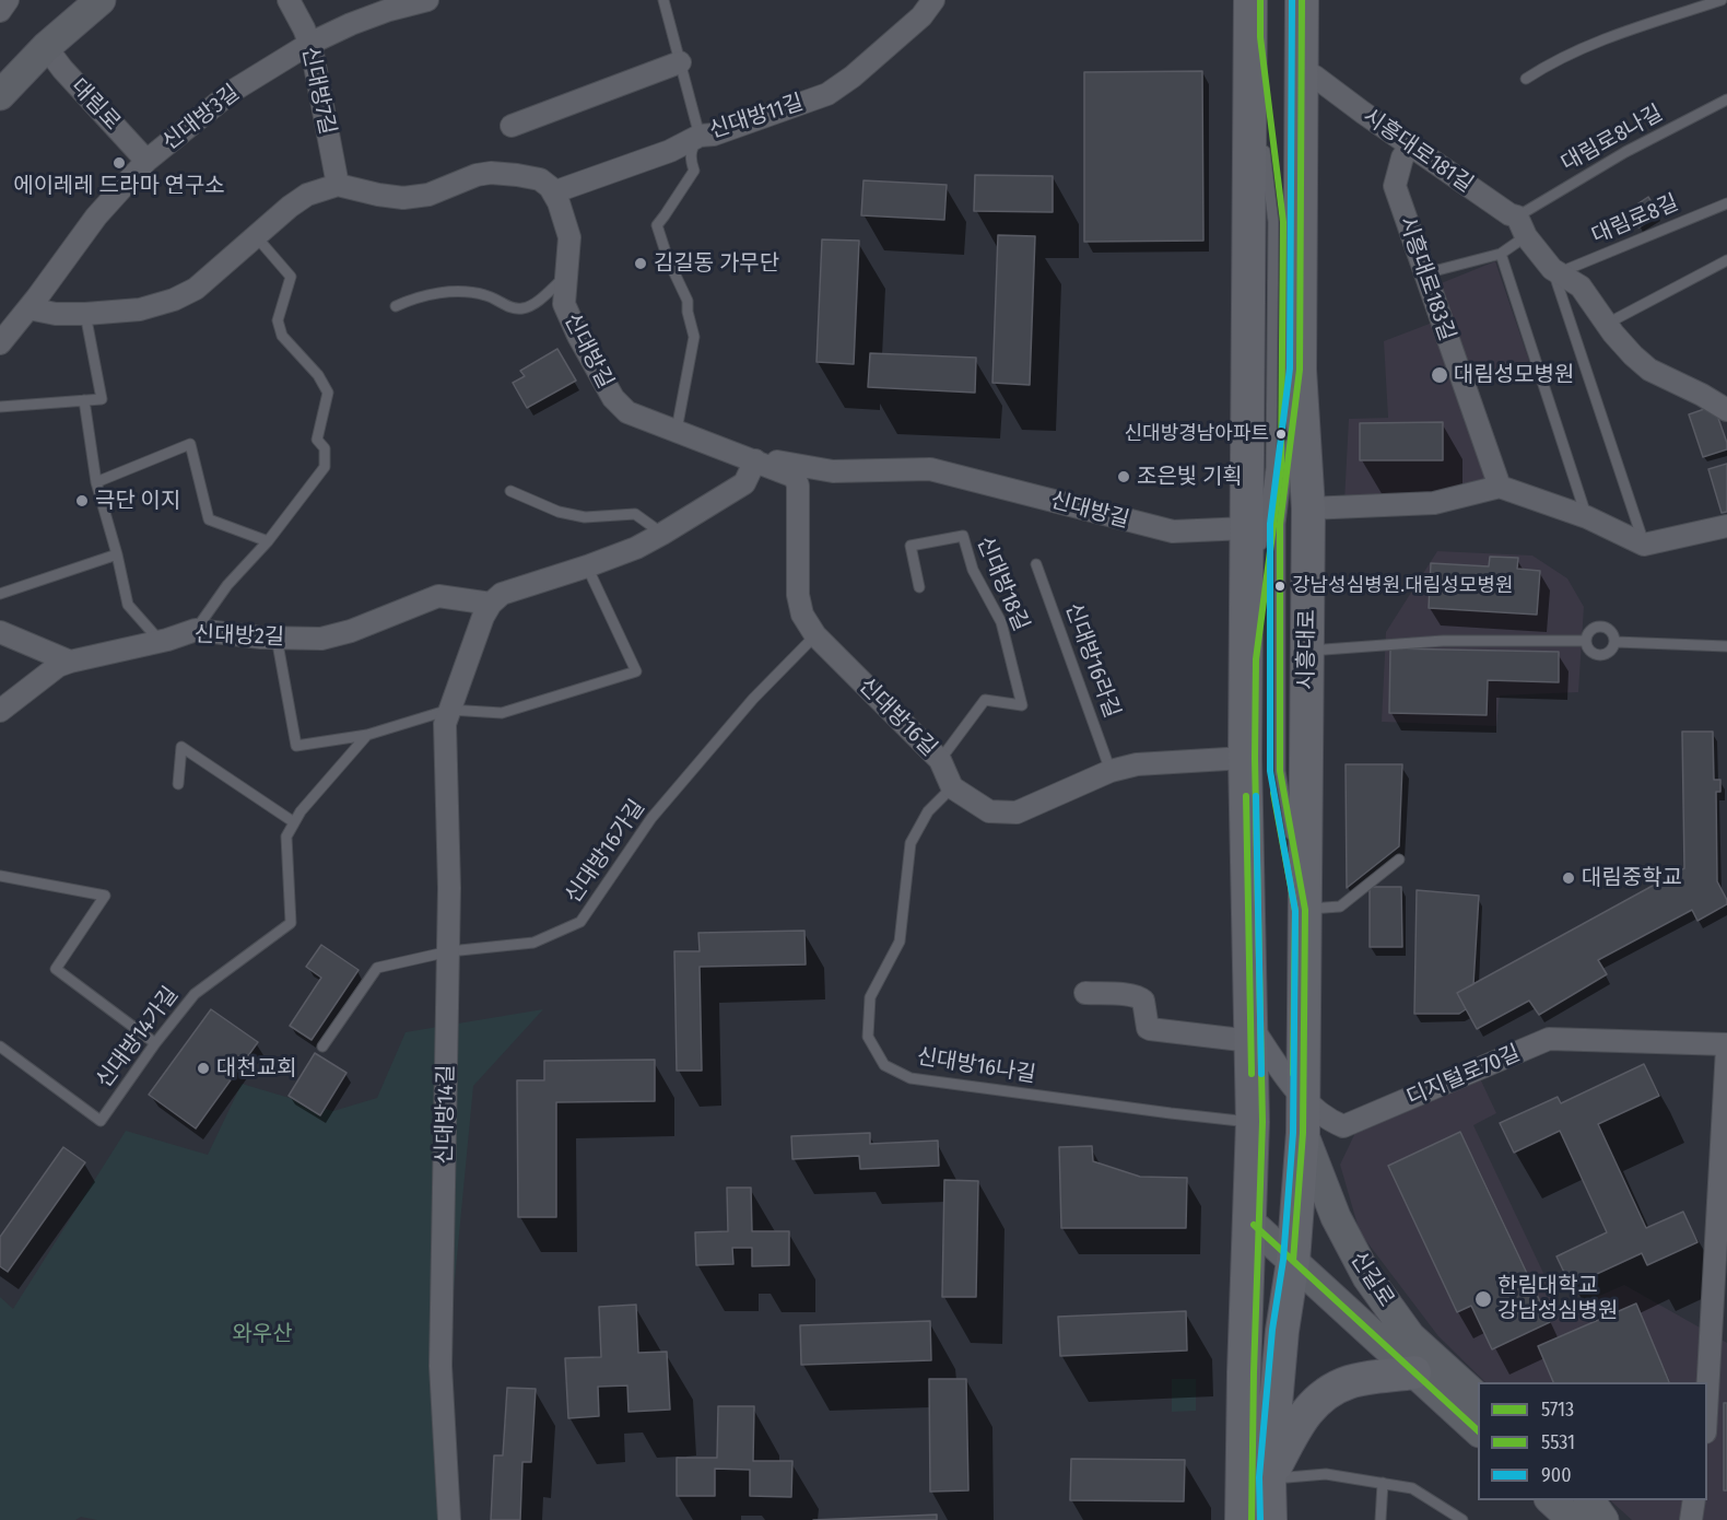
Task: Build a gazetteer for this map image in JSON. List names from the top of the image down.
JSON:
{
  "streets": {
    "main road": ["시흥대로", "신길로"],
    "street": [
      "신대방7길",
      "대림로",
      "신대방11길",
      "신대방3길",
      "시흥대로181길",
      "시흥대로183길",
      "신대방길",
      "신대방2길",
      "신대방16길",
      "디지털로70길",
      "신대방14길"
    ],
    "lane": [
      "대림로8나길",
      "대림로8길",
      "신대방18길",
      "신대방16라길",
      "신대방16가길",
      "신대방14가길",
      "신대방16나길"
    ]
  },
  "crossings": [
    ["신대방7길", "신대방3길"],
    ["대림로", "신대방3길"],
    ["신대방11길", "신대방길"],
    ["대림로8나길", "시흥대로181길"],
    ["시흥대로181길", "대림로8길"],
    ["시흥대로181길", "시흥대로183길"],
    ["시흥대로181길", "시흥대로"],
    ["신대방길", "신대방16길"],
    ["신대방18길", "신대방16길"],
    ["신대방2길", "신대방14길"],
    ["시흥대로", "디지털로70길"],
    ["시흥대로", "신길로"],
    ["신대방16길", "신대방16가길"],
    ["신대방16길", "신대방16나길"],
    ["신대방16가길", "신대방14길"]
  ],
  "parks": ["와우산"],
  "places": [
    "에이레레 드라마 연구소",
    "김길동 가무단",
    "대림성모병원",
    "신대방경남아파트",
    "조은빛 기획",
    "극단 이지",
    "강남성심병원.대림성모병원",
    "대림중학교",
    "대천교회",
    "한림대학교 강남성심병원"
  ],
  "lines": ["transit line 5713", "transit line 5531", "transit line 900"],
  "legend": ["5713", "5531", "900"]
}
